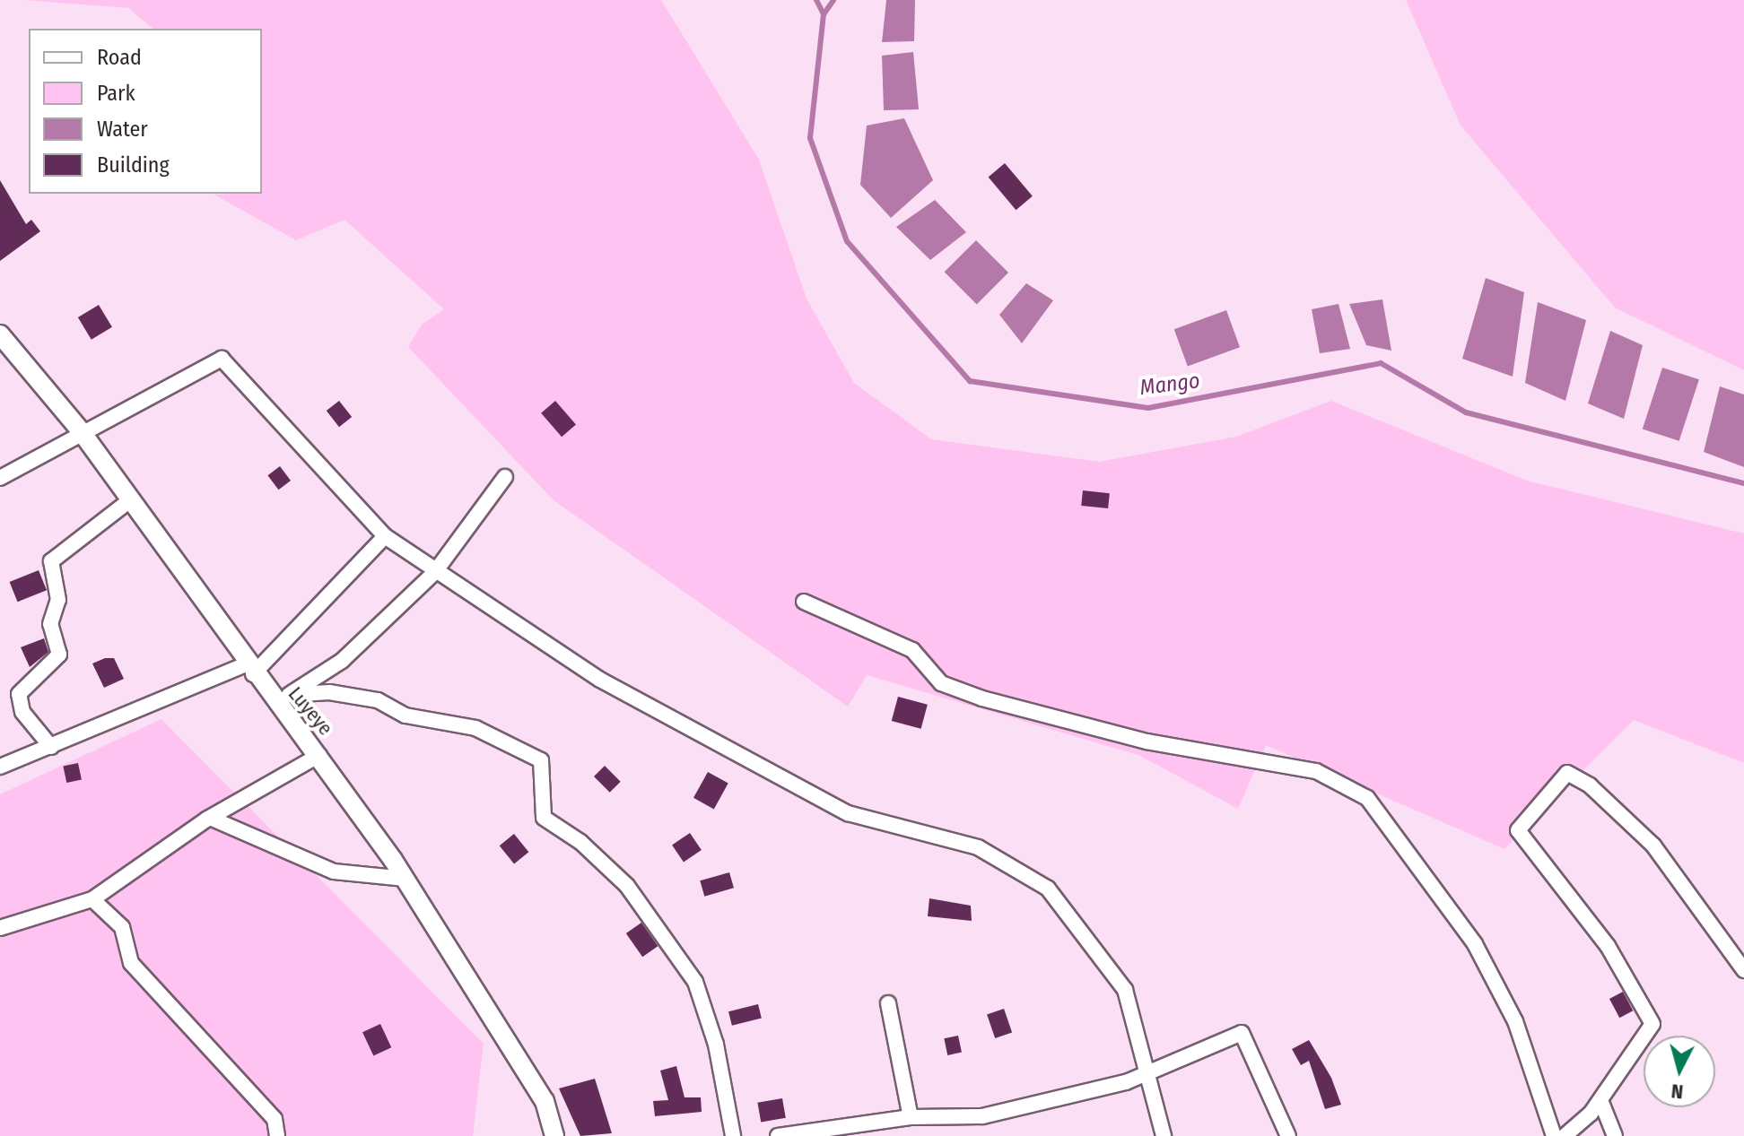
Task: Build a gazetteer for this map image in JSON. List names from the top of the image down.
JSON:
{
  "streets": {
    "street": ["Luyeye"]
  },
  "water": ["Mango"],
  "legend": [
    "Road",
    "Park",
    "Water",
    "Building"
  ],
  "north": "bottom"
}
